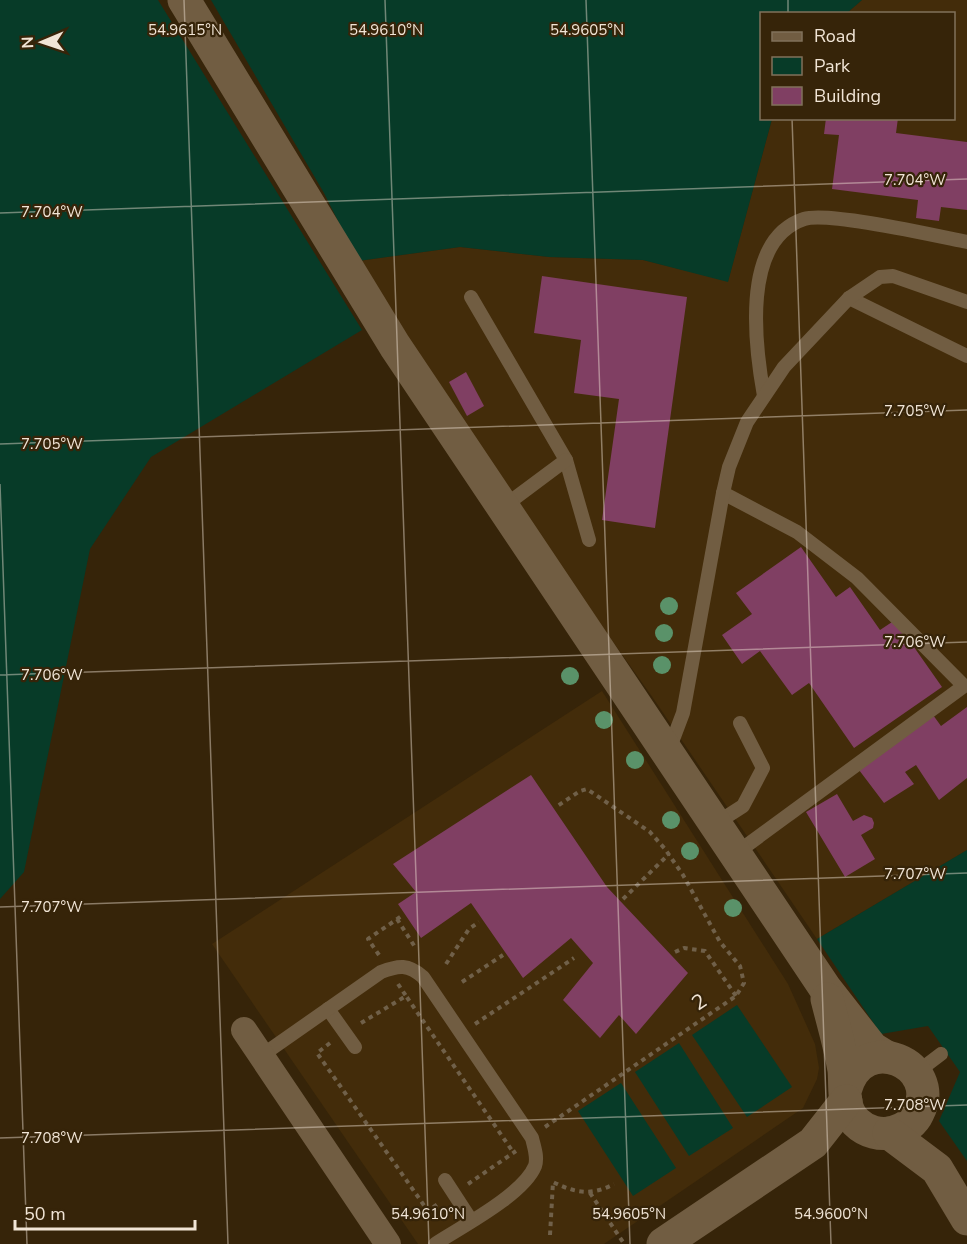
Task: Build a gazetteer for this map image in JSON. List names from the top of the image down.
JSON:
{
  "streets": {
    "path": ["2"]
  },
  "legend": ["Road", "Park", "Building"],
  "scale_bar": "50 m",
  "north": "left",
  "coordinates": [
    "54.9615°N",
    "54.9610°N",
    "54.9605°N",
    "7.704°W",
    "7.705°W",
    "7.706°W",
    "7.707°W",
    "7.708°W",
    "54.9600°N"
  ]
}
